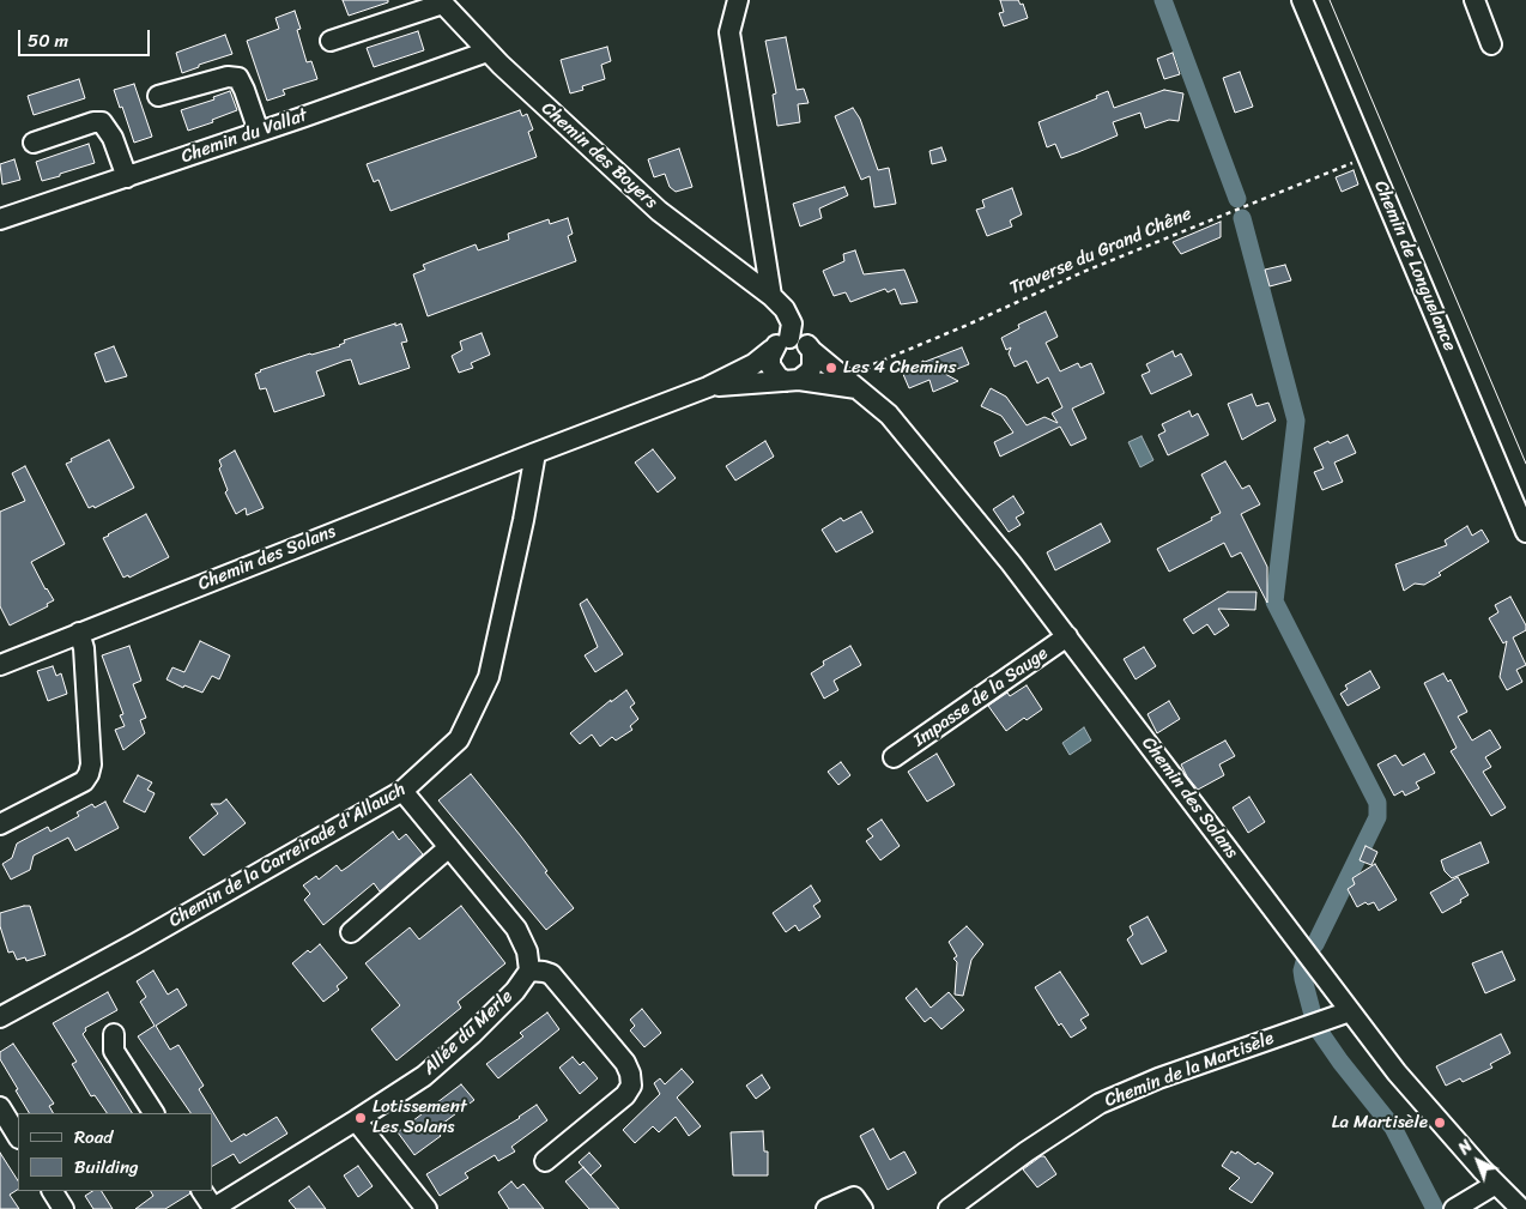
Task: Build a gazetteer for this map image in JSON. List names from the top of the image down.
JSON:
{
  "streets": {
    "street": [
      "Chemin du Vallat",
      "Chemin des Boyers",
      "Chemin de Longuelance",
      "Chemin des Solans",
      "Impasse de la Sauge",
      "Chemin de la Carreirade d'Allauch",
      "Allée du Merle",
      "Chemin de la Martisèle"
    ],
    "path": ["Traverse du Grand Chêne"]
  },
  "crossings": [
    ["Chemin du Vallat", "Chemin des Boyers"],
    ["Traverse du Grand Chêne", "Chemin de Longuelance"],
    ["Traverse du Grand Chêne", "Chemin des Solans"],
    ["Chemin des Solans", "Impasse de la Sauge"],
    ["Chemin des Solans", "Chemin de la Carreirade d'Allauch"],
    ["Chemin des Solans", "Chemin de la Martisèle"]
  ],
  "places": ["Les 4 Chemins", "Lotissement Les Solans", "La Martisèle"],
  "legend": ["Road", "Building"],
  "scale_bar": "50 m",
  "north": "top left"
}
